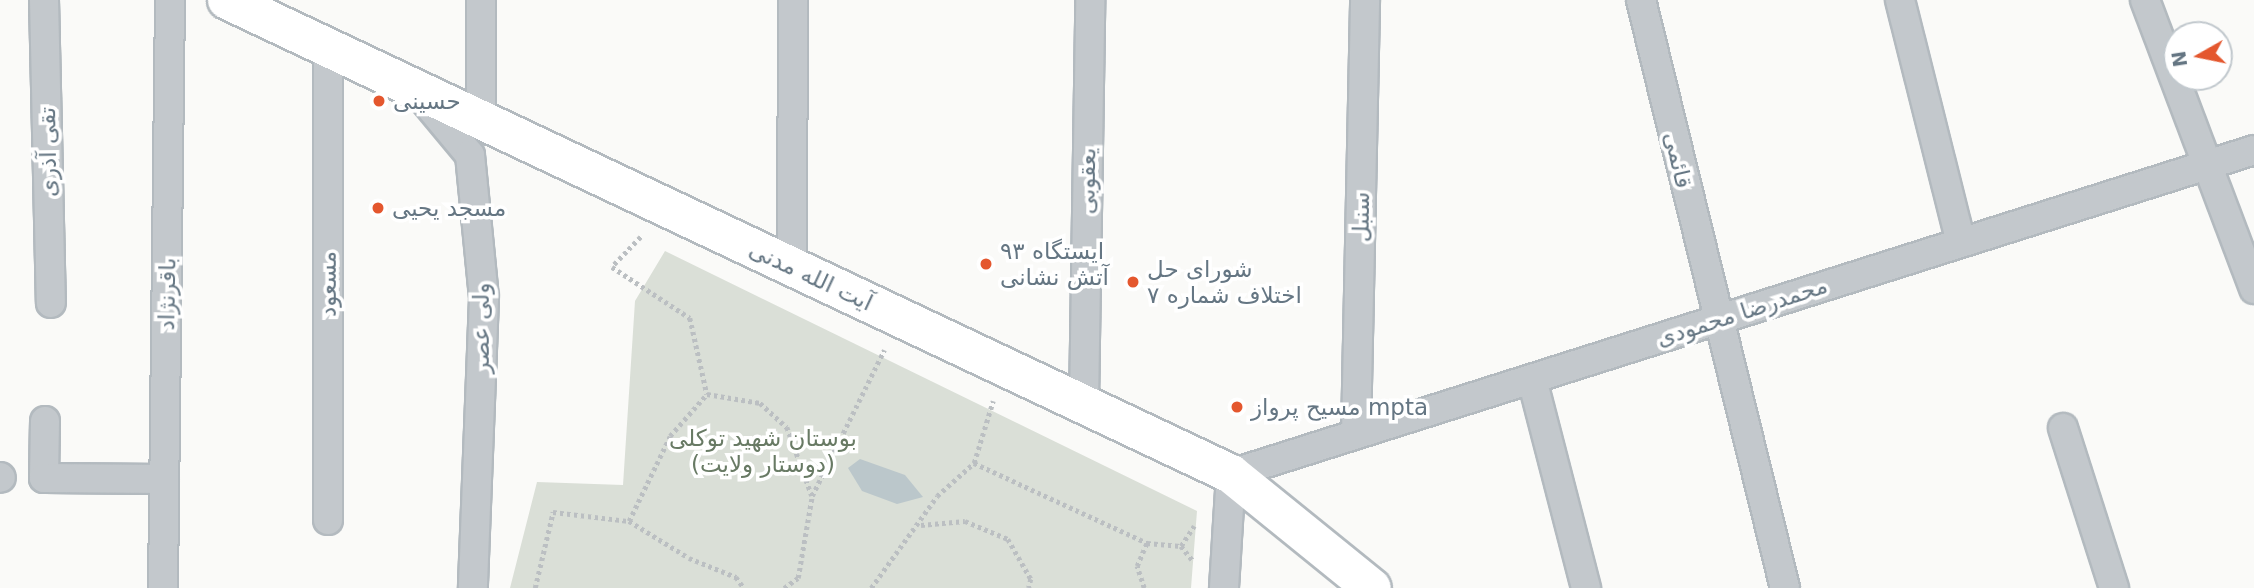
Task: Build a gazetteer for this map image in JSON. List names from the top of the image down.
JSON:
{
  "streets": {
    "main road": ["آیت الله مدنی"],
    "street": [
      "تقی آذری",
      "قائمی",
      "یعقوبی",
      "سنبل",
      "مسعود",
      "باقرنژاد",
      "محمدرضا محمودی",
      "ولی عصر"
    ]
  },
  "crossings": [
    ["قائمی", "محمدرضا محمودی"],
    ["یعقوبی", "آیت الله مدنی"],
    ["سنبل", "محمدرضا محمودی"],
    ["آیت الله مدنی", "مسعود"],
    ["آیت الله مدنی", "محمدرضا محمودی"],
    ["آیت الله مدنی", "ولی عصر"]
  ],
  "parks": ["بوستان شهید توکلی (دوستار ولایت)"],
  "places": [
    "حسینی",
    "مسجد یحیی",
    "ایستگاه ۹۳ آتش نشانی",
    "شورای حل اختلاف شماره ۷",
    "مسیح پرواز mpta"
  ],
  "north": "left"
}
